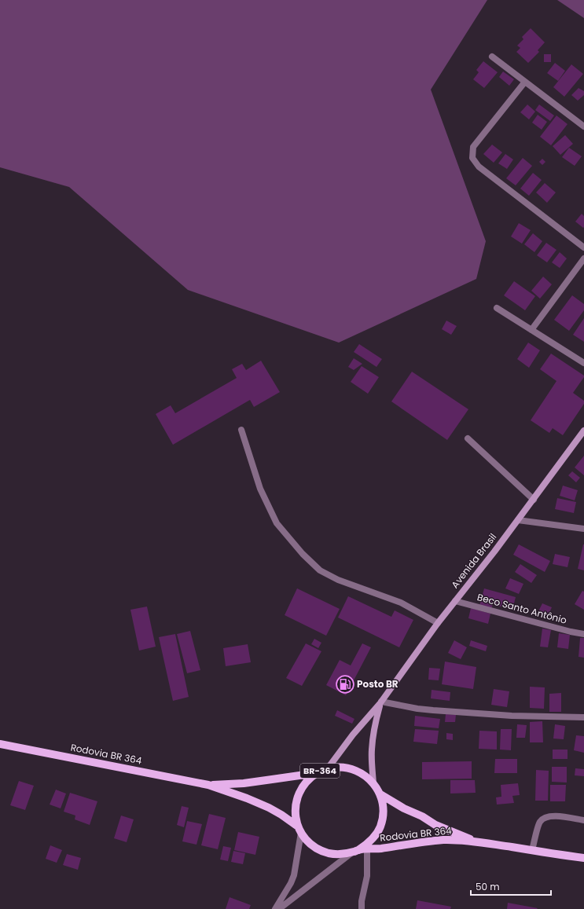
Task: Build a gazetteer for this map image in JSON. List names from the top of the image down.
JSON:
{
  "streets": {
    "main road": ["Rodovia BR 364", "BR-364"],
    "street": ["Avenida Brasil", "Beco Santo Antônio"]
  },
  "crossings": [
    ["Avenida Brasil", "Beco Santo Antônio"],
    ["Avenida Brasil", "Rodovia BR 364"]
  ],
  "places": {
    "fuel station": ["Posto BR"]
  },
  "scale_bar": "50 m"
}
